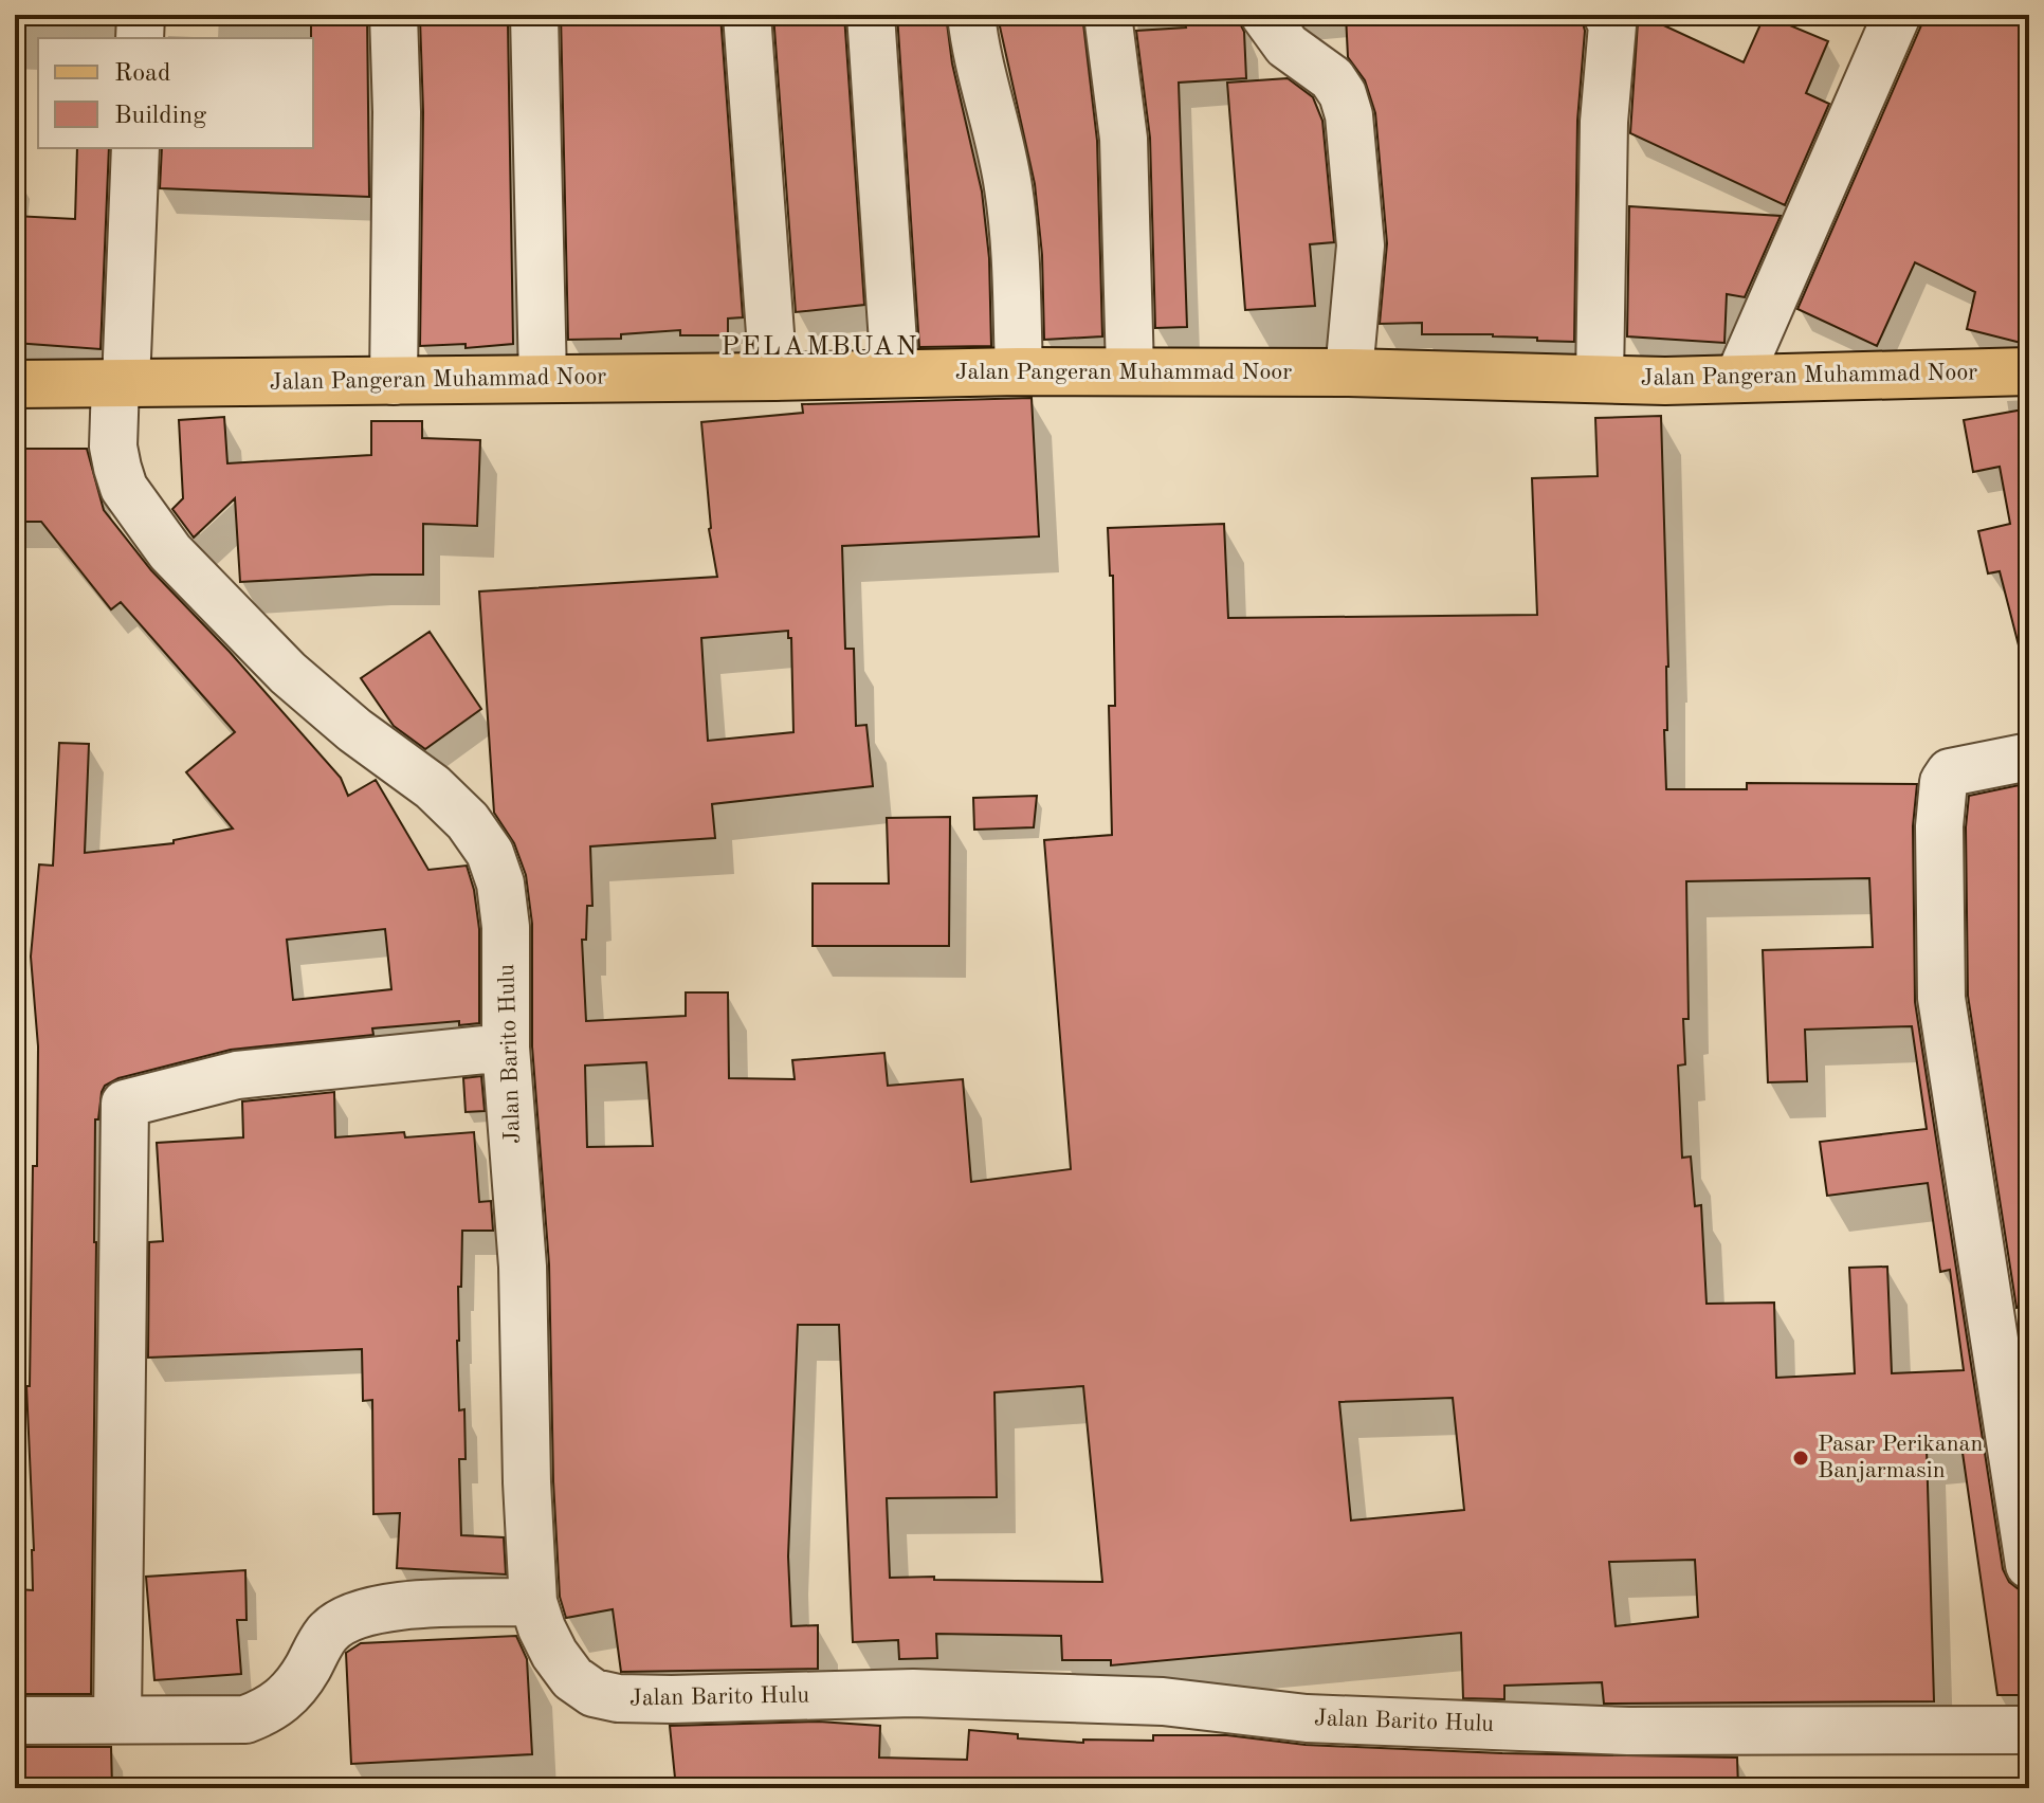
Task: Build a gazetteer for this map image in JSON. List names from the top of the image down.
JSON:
{
  "streets": {
    "main road": ["Jalan Pangeran Muhammad Noor"],
    "street": ["Jalan Barito Hulu"]
  },
  "crossings": [
    ["Jalan Pangeran Muhammad Noor", "Jalan Barito Hulu"]
  ],
  "districts": ["PELAMBUAN"],
  "places": ["Pasar Perikanan Banjarmasin"],
  "legend": ["Road", "Building"]
}
